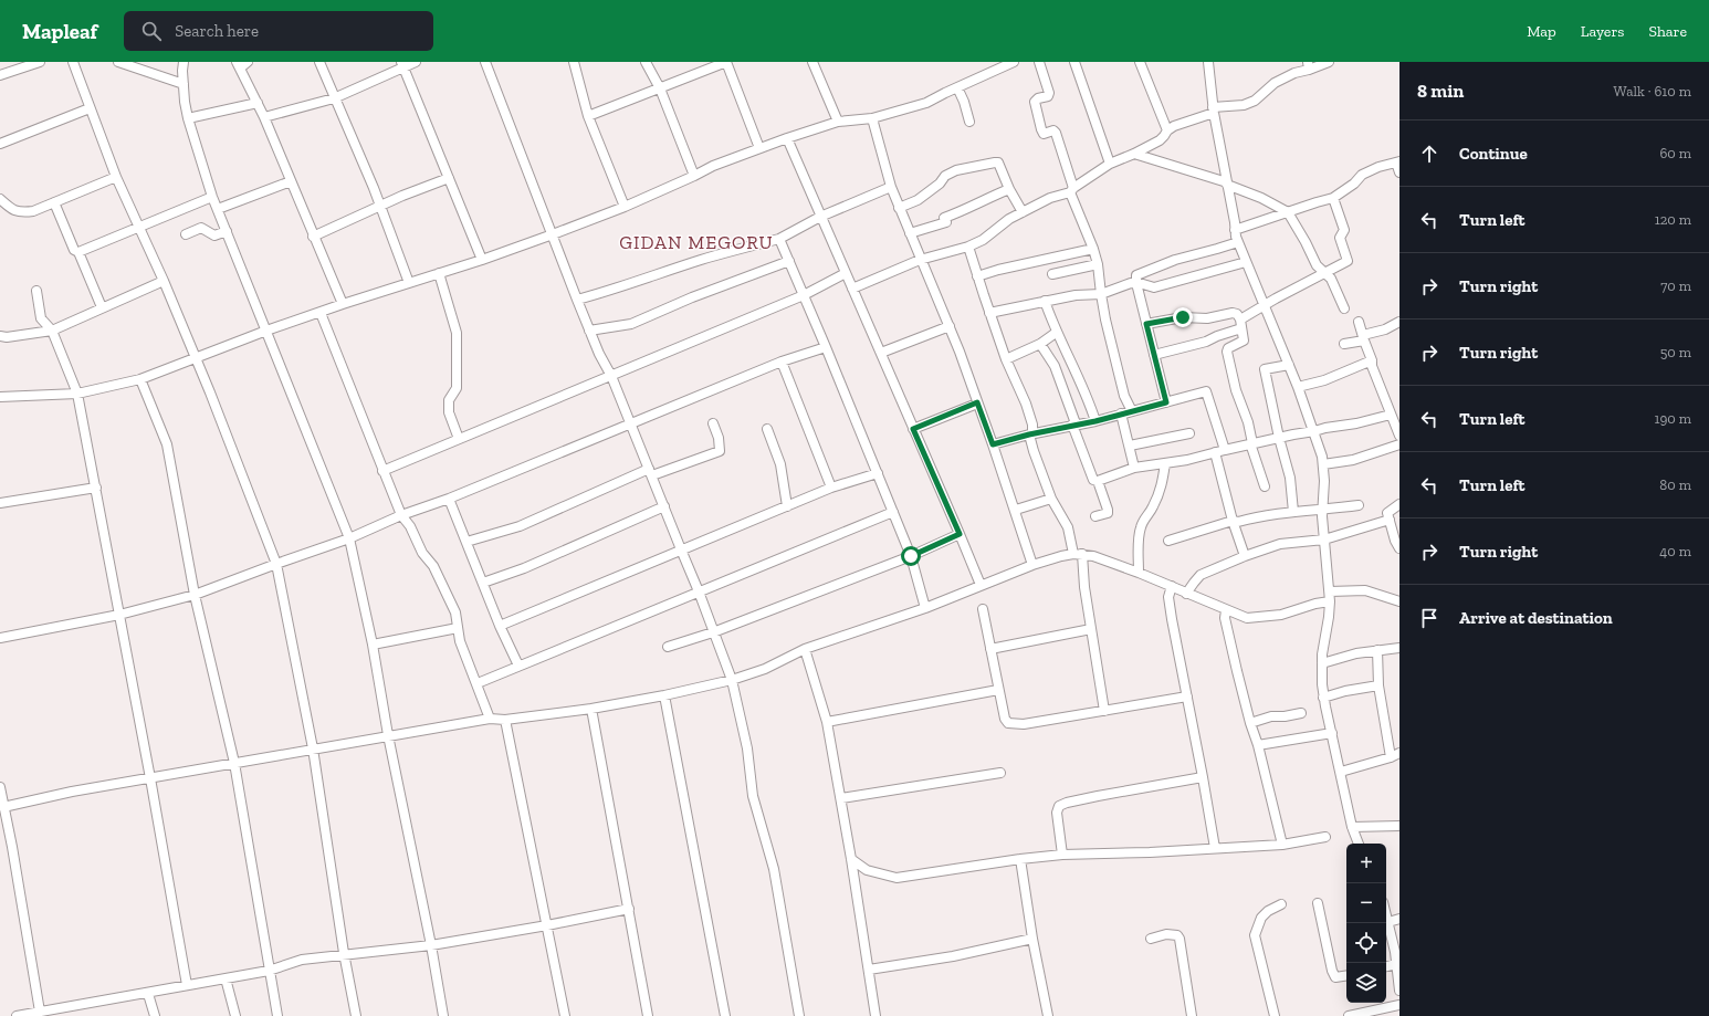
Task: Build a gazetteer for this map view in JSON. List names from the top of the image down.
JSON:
{
  "districts": ["GIDAN MEGORU"],
  "page": {
    "header": "Mapleaf",
    "search": "Search here",
    "nav": ["Map", "Layers", "Share"],
    "heading": ["8 min", "Walk · 610 m"],
    "list": [
      ["Continue", "60 m"],
      ["Turn left", "120 m"],
      ["Turn right", "70 m"],
      ["Turn right", "50 m"],
      ["Turn left", "190 m"],
      ["Turn left", "80 m"],
      ["Turn right", "40 m"],
      "Arrive at destination"
    ],
    "map_buttons": ["+", "−"]
  }
}
